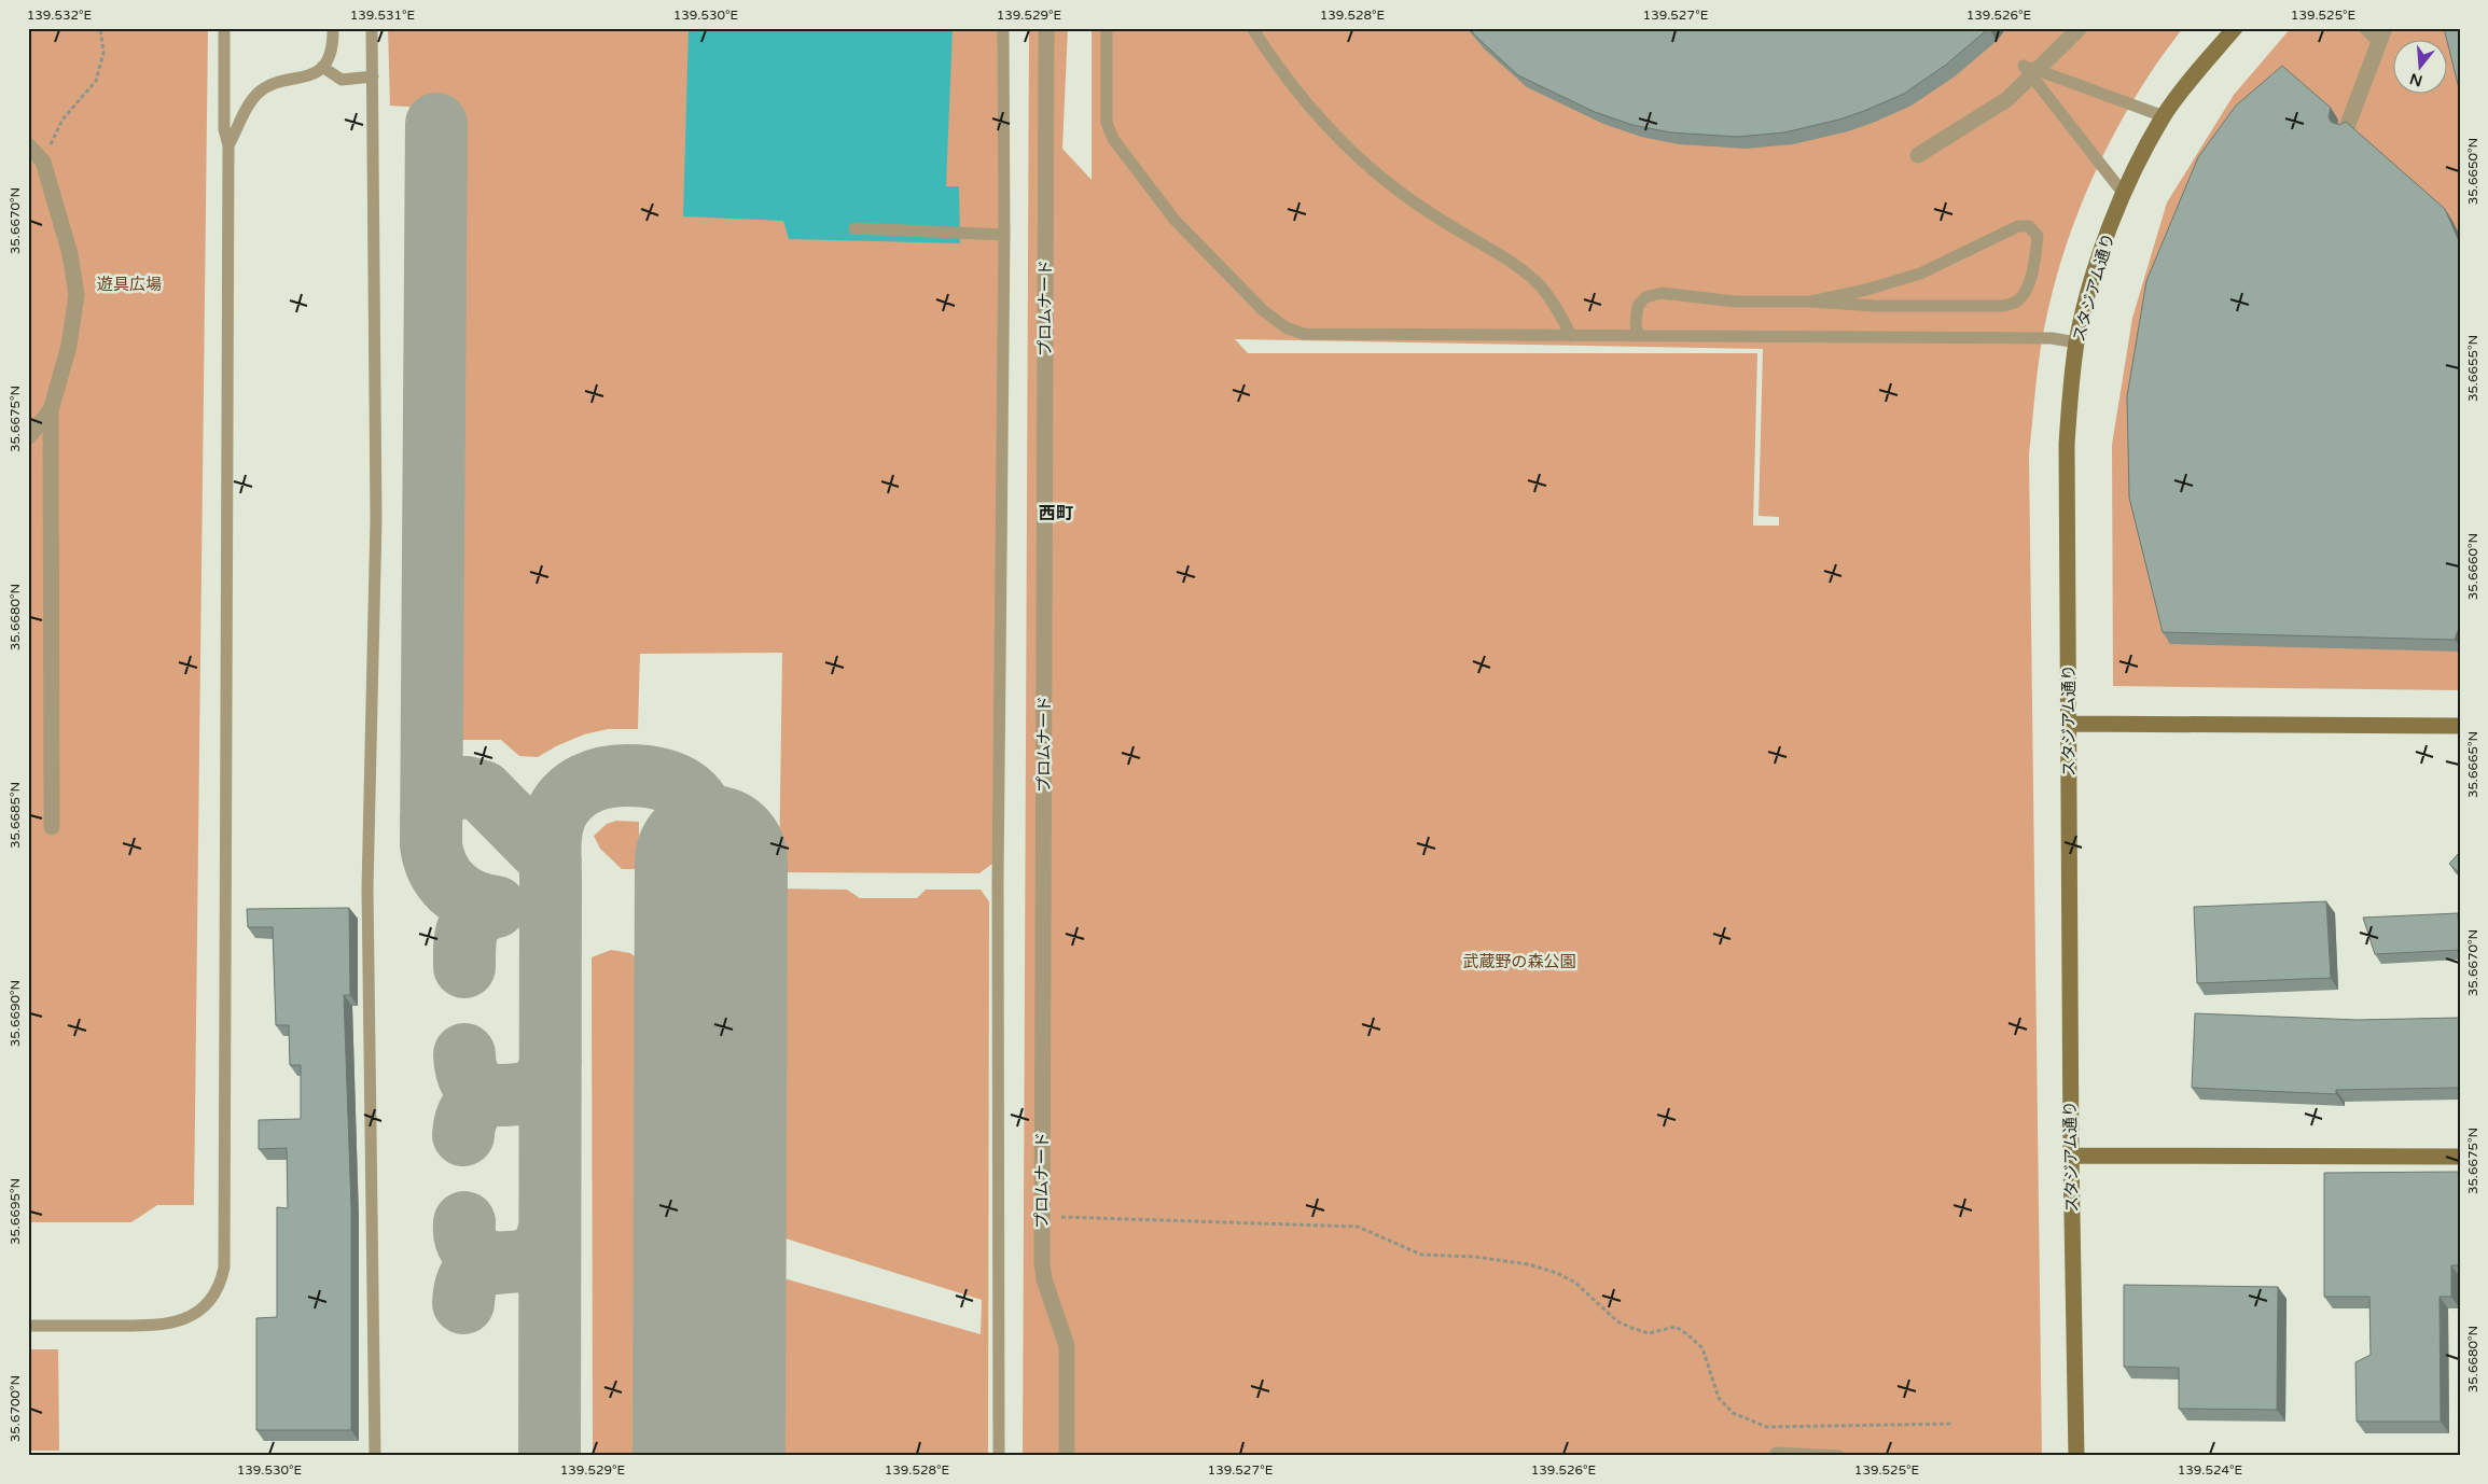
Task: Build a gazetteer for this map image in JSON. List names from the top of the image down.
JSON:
{
  "streets": {
    "street": ["スタジアム通り", "プロムナード"]
  },
  "districts": ["西町"],
  "parks": ["遊具広場", "武蔵野の森公園"],
  "north": "bottom",
  "coordinates": [
    "139.532°E",
    "139.531°E",
    "139.530°E",
    "139.529°E",
    "139.528°E",
    "139.527°E",
    "139.526°E",
    "139.525°E",
    "35.6650°N",
    "35.6670°N",
    "35.6655°N",
    "35.6675°N",
    "35.6660°N",
    "35.6680°N",
    "35.6665°N",
    "35.6685°N",
    "35.6690°N",
    "35.6695°N",
    "35.6700°N",
    "139.524°E"
  ]
}
